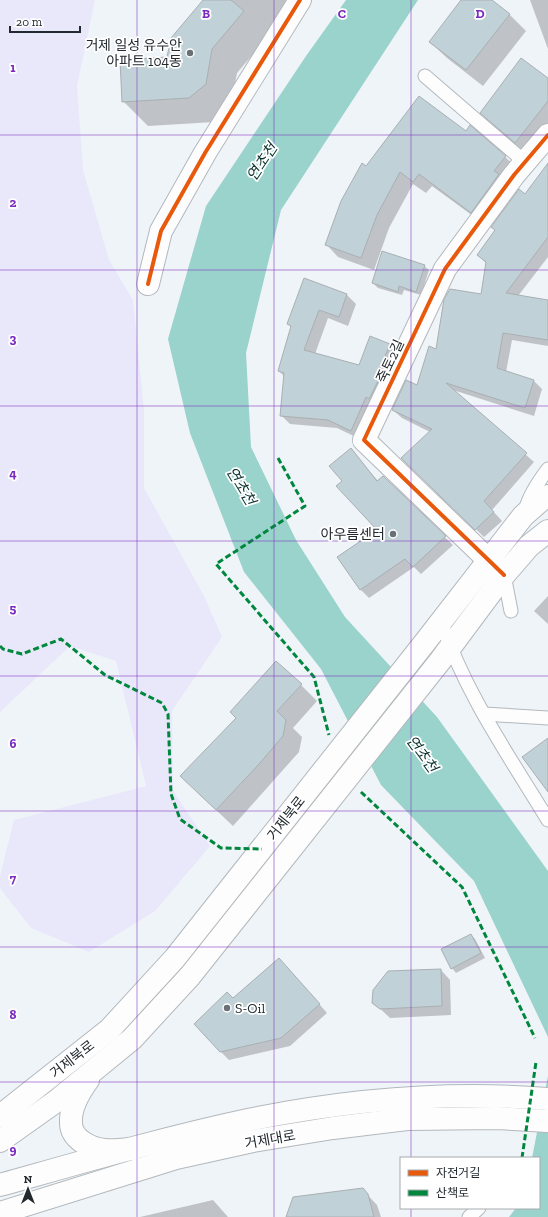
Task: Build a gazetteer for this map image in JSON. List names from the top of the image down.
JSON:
{
  "streets": {
    "main road": ["죽토2길", "거제북로", "거제대로"]
  },
  "crossings": [
    ["죽토2길", "거제북로"]
  ],
  "water": ["연초천"],
  "places": ["거제 일성 유수안 아파트 104동", "아우름센터", "S-Oil"],
  "legend": ["자전거길", "산책로"],
  "scale_bar": "20 m",
  "north": "top",
  "grid": {
    "columns": ["B", "C", "D"],
    "rows": [
      "1",
      "2",
      "3",
      "4",
      "5",
      "6",
      "7",
      "8",
      "9"
    ]
  }
}
